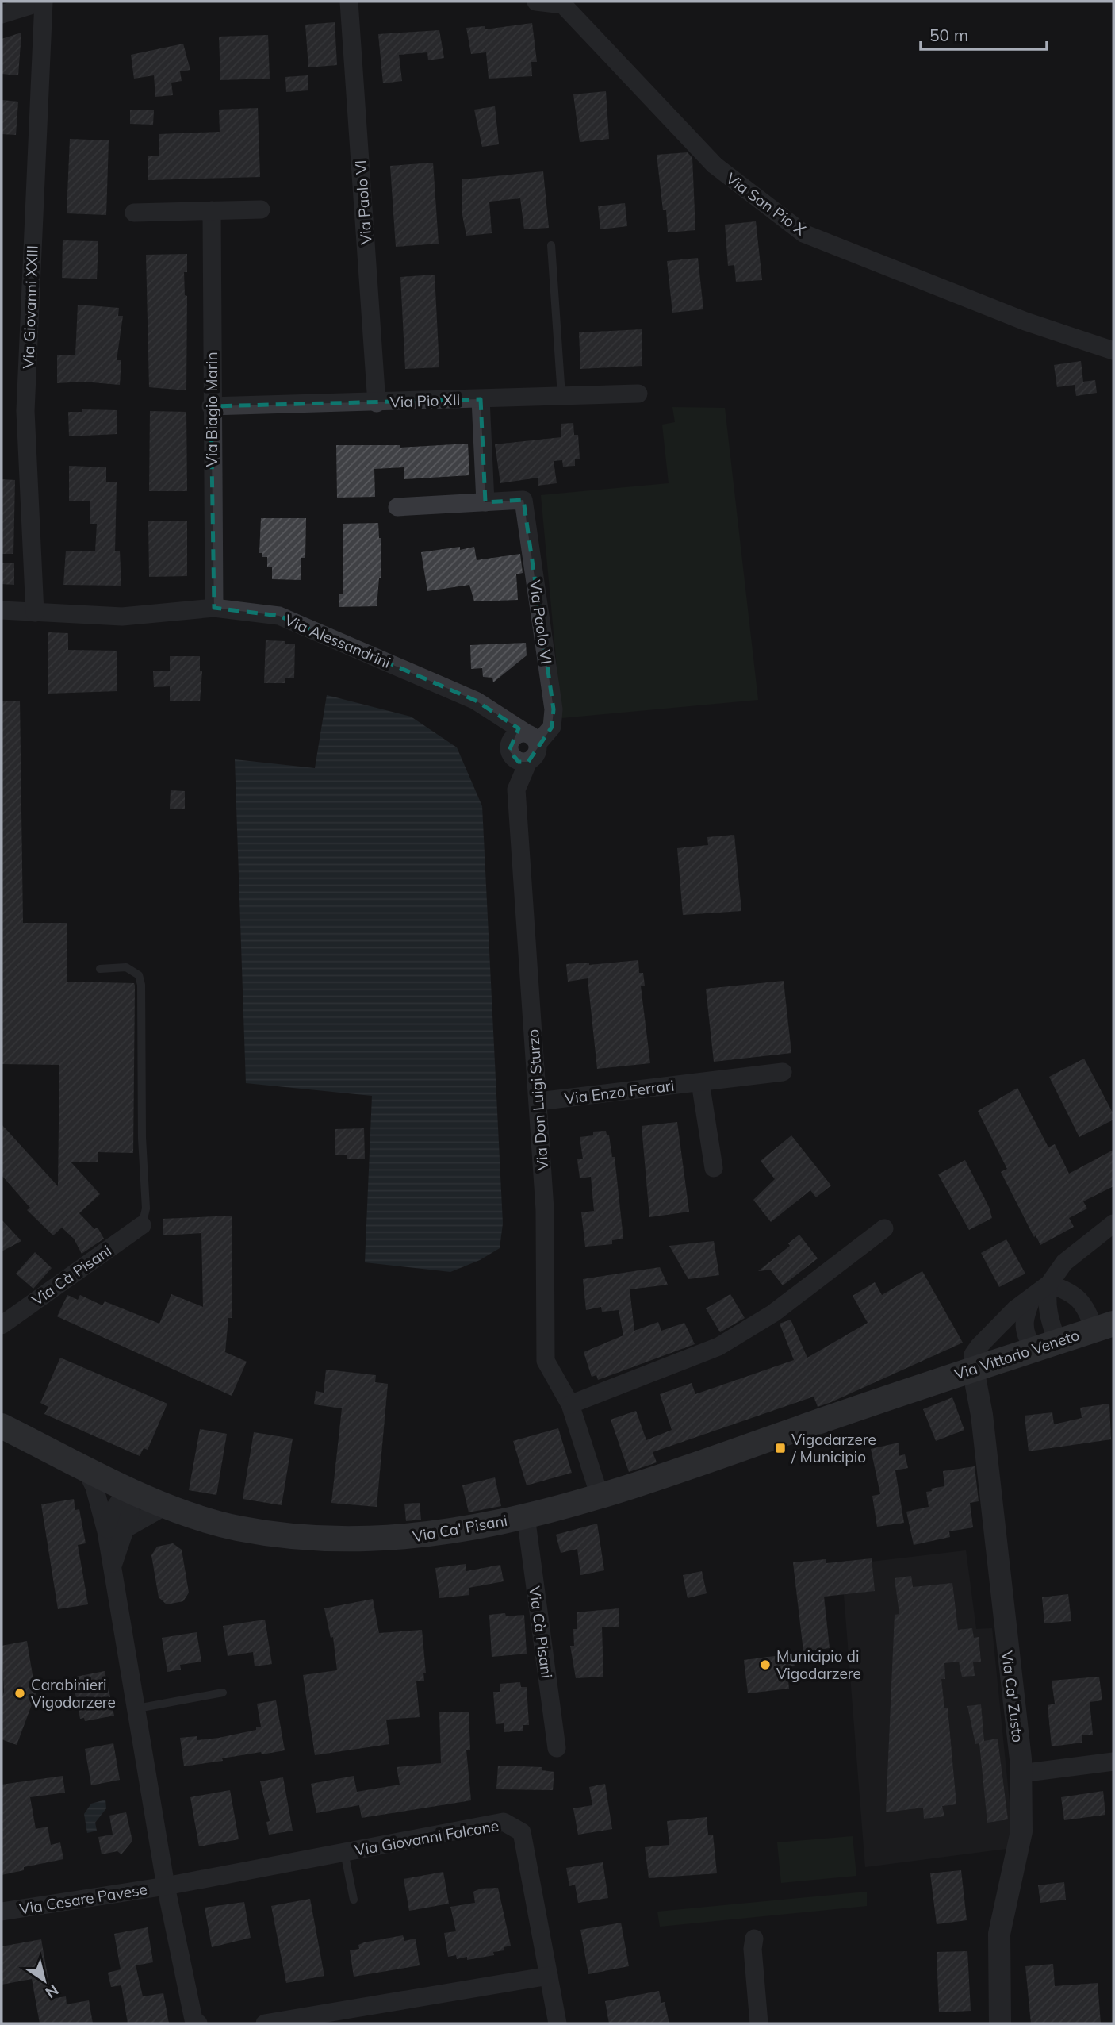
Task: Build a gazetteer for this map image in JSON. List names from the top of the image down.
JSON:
{
  "streets": {
    "main road": ["Via Vittorio Veneto", "Via Ca' Pisani"],
    "street": [
      "Via Paolo VI",
      "Via San Pio X",
      "Via Giovanni XXIII",
      "Via Pio XII",
      "Via Biagio Marin",
      "Via Alessandrini",
      "Via Enzo Ferrari",
      "Via Don Luigi Sturzo",
      "Via Cà Pisani",
      "Via Ca' Zusto",
      "Via Giovanni Falcone",
      "Via Cesare Pavese"
    ]
  },
  "crossings": [
    ["Via Paolo VI", "Via Pio XII"],
    ["Via Paolo VI", "Via Alessandrini"],
    ["Via Paolo VI", "Via Don Luigi Sturzo"],
    ["Via Giovanni XXIII", "Via Alessandrini"],
    ["Via Pio XII", "Via Biagio Marin"],
    ["Via Biagio Marin", "Via Alessandrini"],
    ["Via Alessandrini", "Via Don Luigi Sturzo"],
    ["Via Enzo Ferrari", "Via Don Luigi Sturzo"],
    ["Via Don Luigi Sturzo", "Via Ca' Pisani"],
    ["Via Cà Pisani", "Via Ca' Pisani"],
    ["Via Vittorio Veneto", "Via Ca' Pisani"],
    ["Via Vittorio Veneto", "Via Ca' Zusto"],
    ["Via Giovanni Falcone", "Via Cesare Pavese"]
  ],
  "places": {
    "transit": ["Vigodarzere / Municipio"],
    "other": ["Municipio di Vigodarzere", "Carabinieri Vigodarzere"]
  },
  "scale_bar": "50 m",
  "north": "bottom right"
}
